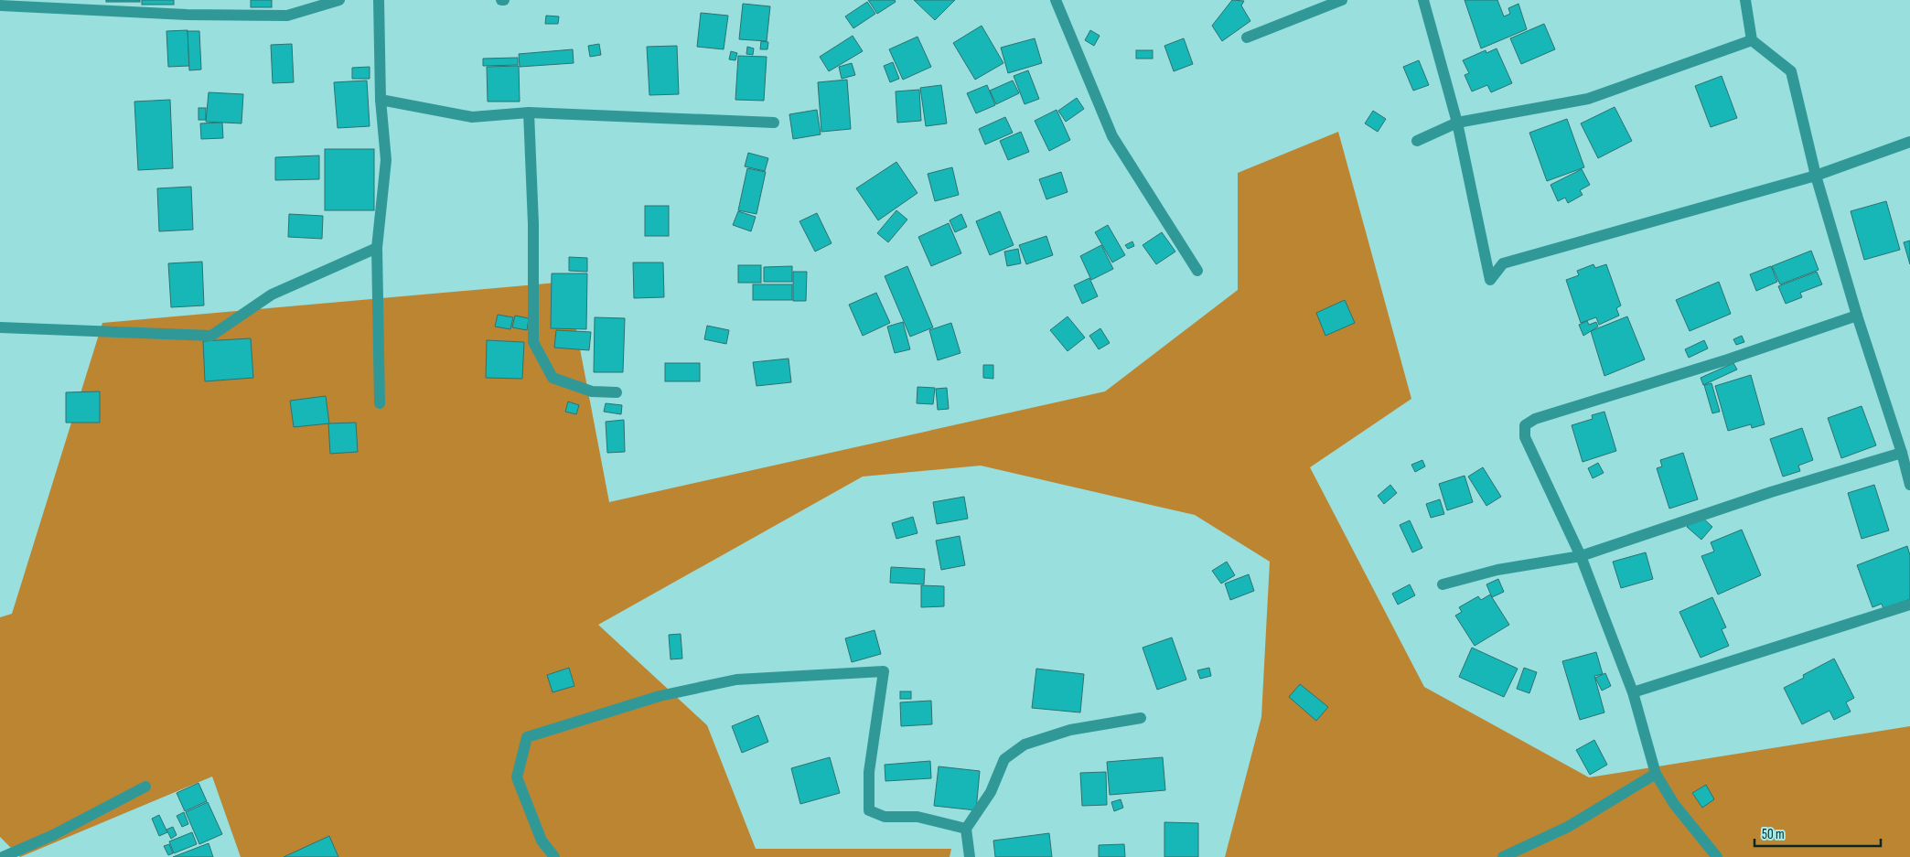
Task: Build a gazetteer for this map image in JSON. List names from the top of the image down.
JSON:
{
  "scale_bar": "50 m"
}
